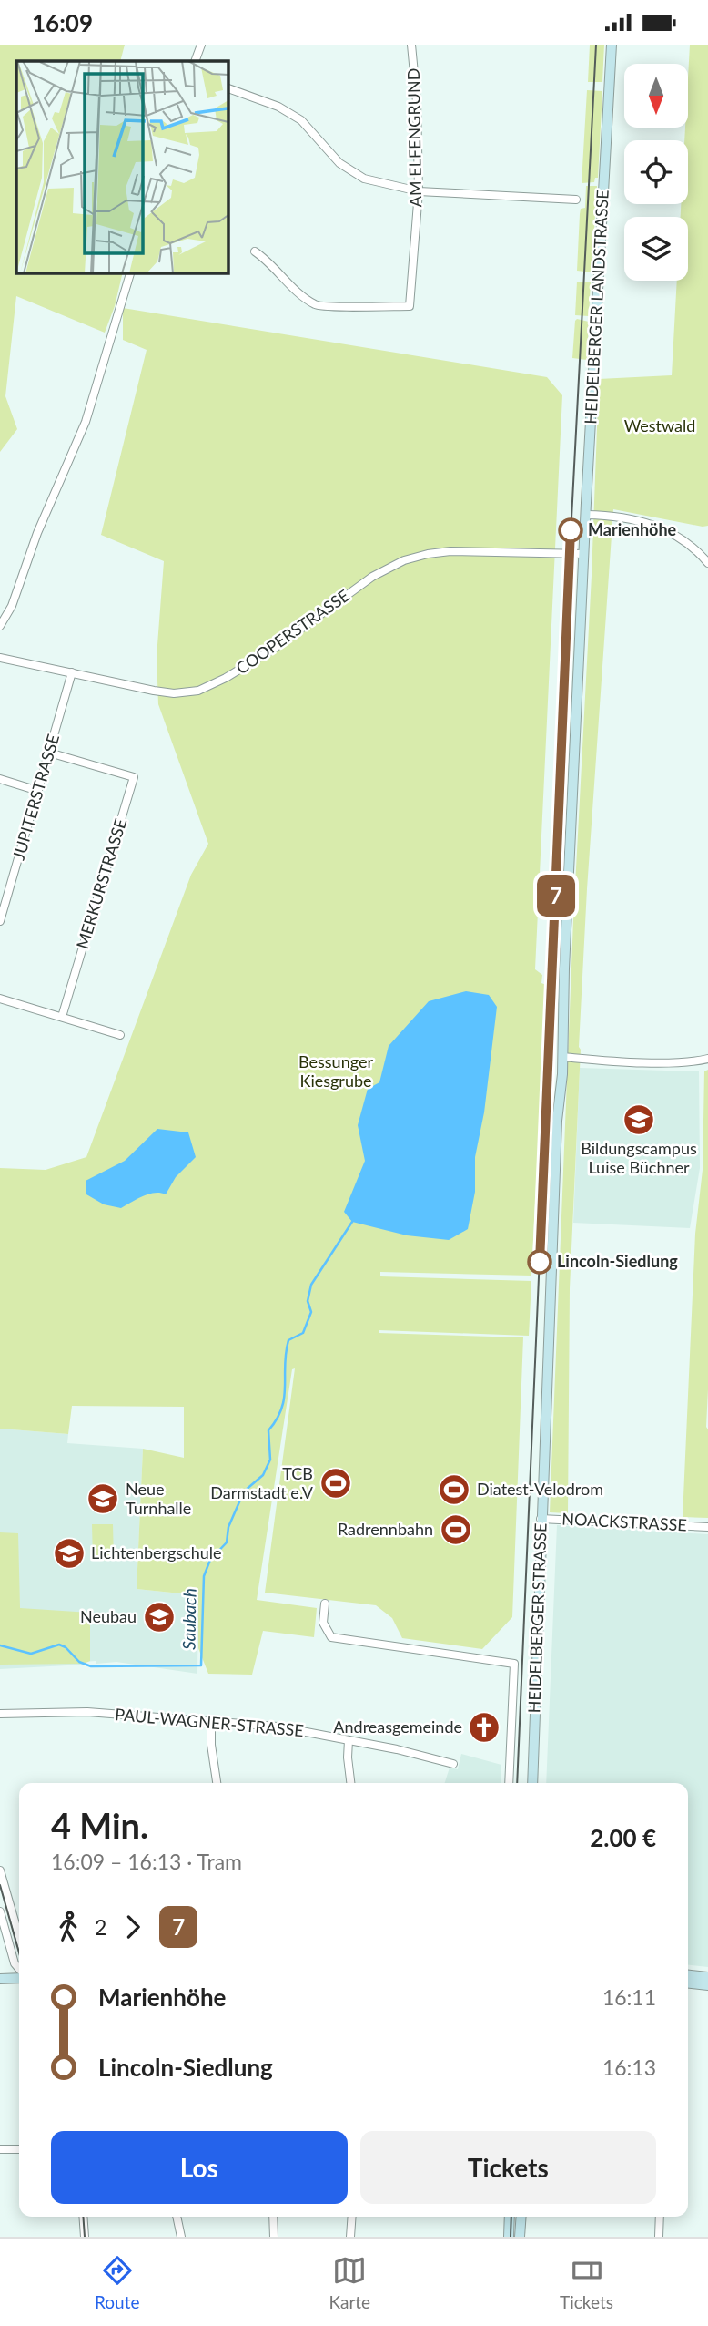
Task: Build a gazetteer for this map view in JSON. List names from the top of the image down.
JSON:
{
  "streets": {
    "street": [
      "AM ELFENGRUND",
      "HEIDELBERGER LANDSTRASSE",
      "COOPERSTRASSE",
      "JUPITERSTRASSE",
      "MERKURSTRASSE",
      "NOACKSTRASSE",
      "HEIDELBERGER STRASSE",
      "PAUL-WAGNER-STRASSE"
    ]
  },
  "crossings": [
    ["HEIDELBERGER LANDSTRASSE", "COOPERSTRASSE"],
    ["HEIDELBERGER LANDSTRASSE", "HEIDELBERGER STRASSE"],
    ["COOPERSTRASSE", "JUPITERSTRASSE"],
    ["JUPITERSTRASSE", "MERKURSTRASSE"],
    ["NOACKSTRASSE", "HEIDELBERGER STRASSE"]
  ],
  "water": ["Saubach"],
  "parks": ["Westwald", "Bessunger Kiesgrube"],
  "places": {
    "other": ["Marienhöhe", "Lincoln-Siedlung"],
    "school or university": [
      "Bildungscampus Luise Büchner",
      "Neue Turnhalle",
      "Lichtenbergschule",
      "Neubau"
    ],
    "sports": ["TCB Darmstadt e.V", "Diatest-Velodrom", "Radrennbahn"],
    "church": ["Andreasgemeinde"]
  },
  "lines": ["tram line 7"],
  "north": "bottom",
  "page": {
    "status": "16:09",
    "on_map": "7",
    "heading": ["4 Min.", "16:09 – 16:13 · Tram", "2.00 €"],
    "legs": ["2", "7"],
    "list": [
      {
        "name": "Marienhöhe",
        "value": "16:11"
      },
      {
        "name": "Lincoln-Siedlung",
        "value": "16:13"
      }
    ],
    "buttons": ["Los", "Tickets"],
    "tabs": ["Route", "Karte", "Tickets"]
  }
}
